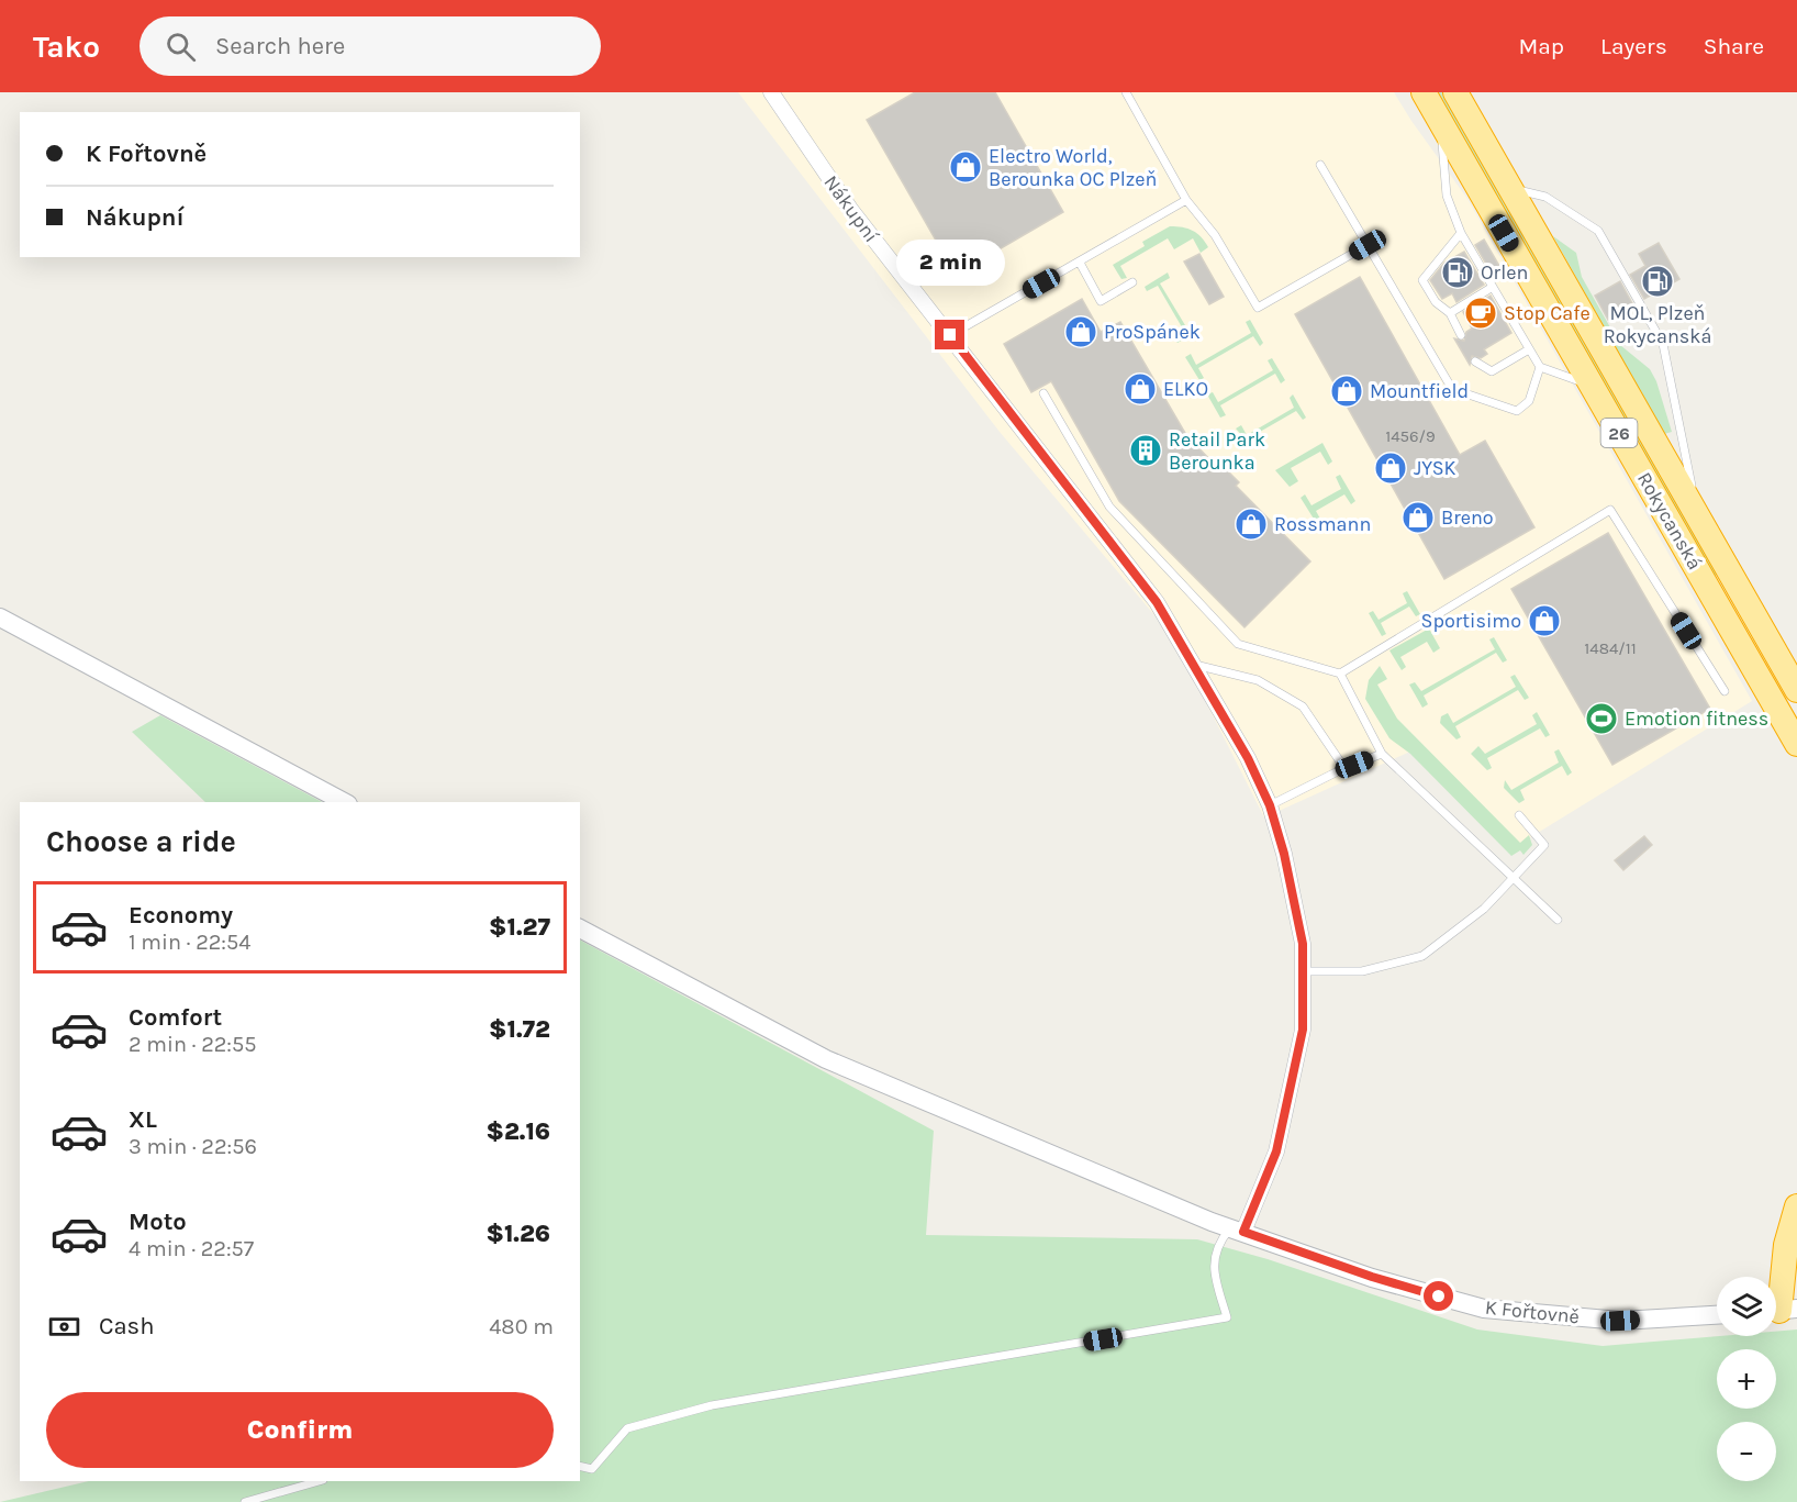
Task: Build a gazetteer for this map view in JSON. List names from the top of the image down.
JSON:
{
  "streets": {
    "highway": ["26", "Rokycanská"],
    "street": ["Nákupní", "K Fořtovně"]
  },
  "crossings": [
    ["Nákupní", "K Fořtovně"]
  ],
  "places": {
    "shop": [
      "Electro World, Berounka OC Plzeň",
      "ProSpánek",
      "ELKO",
      "Mountfield",
      "JYSK",
      "Breno",
      "Rossmann",
      "Sportisimo"
    ],
    "fuel station": ["Orlen", "MOL, Plzeň Rokycanská"],
    "cafe": ["Stop Cafe"],
    "building": ["Retail Park Berounka"],
    "sports": ["Emotion fitness"]
  },
  "house_numbers": ["1456/9", "1484/11"],
  "page": {
    "header": "Tako",
    "search": "Search here",
    "nav": ["Map", "Layers", "Share"],
    "banner": ["K Fořtovně", "Nákupní"],
    "bubble": "2 min",
    "heading": "Choose a ride",
    "list": [
      {
        "name": "Economy",
        "note": "1 min · 22:54",
        "value": "$1.27"
      },
      {
        "name": "Comfort",
        "note": "2 min · 22:55",
        "value": "$1.72"
      },
      {
        "name": "XL",
        "note": "3 min · 22:56",
        "value": "$2.16"
      },
      {
        "name": "Moto",
        "note": "4 min · 22:57",
        "value": "$1.26"
      }
    ],
    "map_buttons": ["+", "−"],
    "pay": ["Cash", "480 m"],
    "buttons": "Confirm"
  }
}
